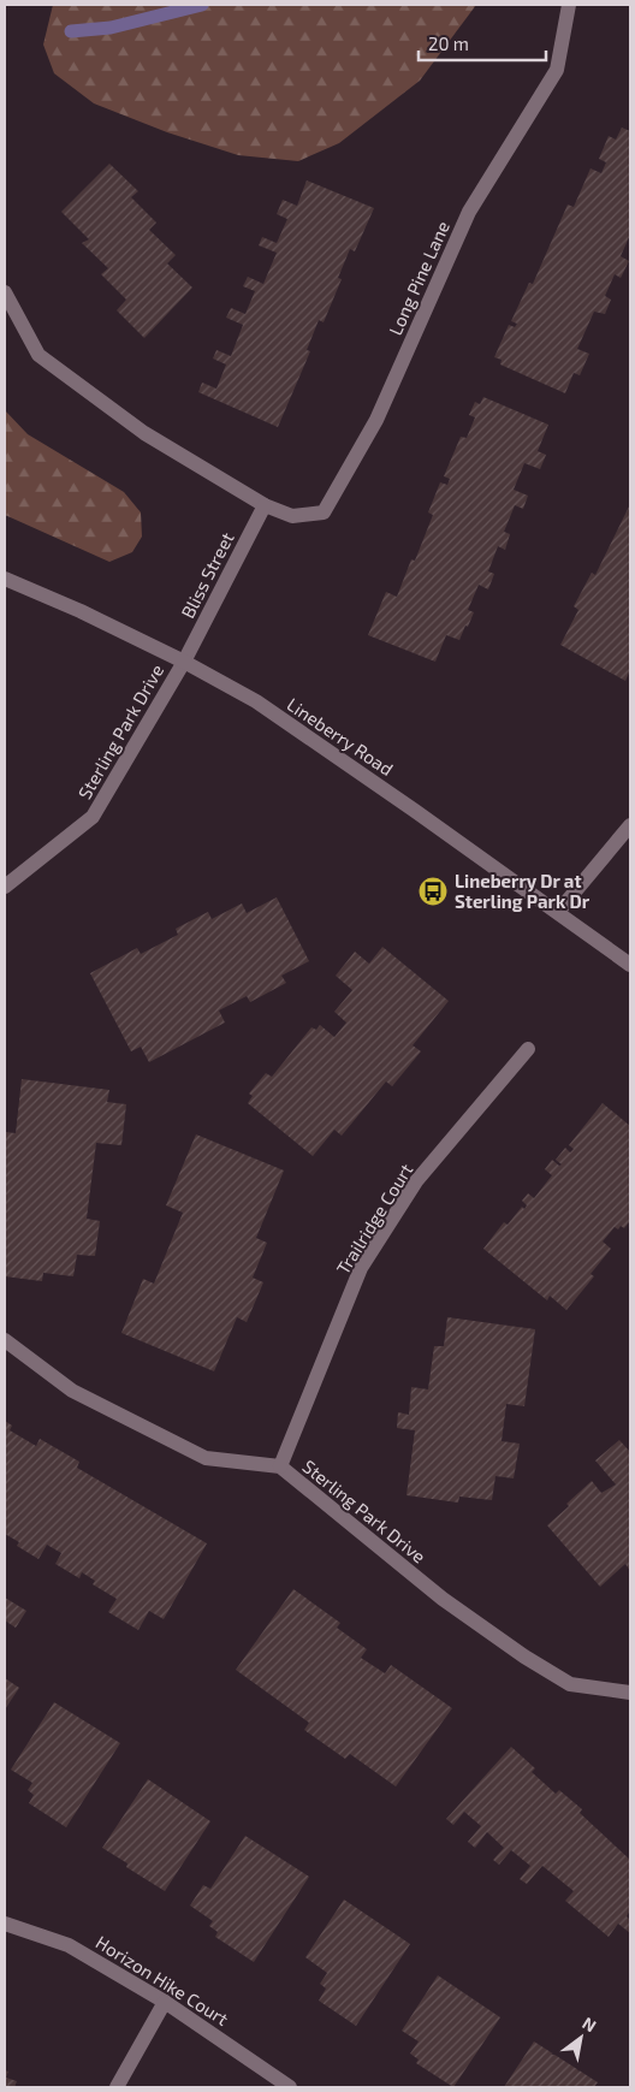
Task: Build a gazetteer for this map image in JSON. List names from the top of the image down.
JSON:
{
  "streets": {
    "street": [
      "Long Pine Lane",
      "Bliss Street",
      "Sterling Park Drive",
      "Lineberry Road",
      "Trailridge Court",
      "Horizon Hike Court"
    ]
  },
  "crossings": [
    ["Long Pine Lane", "Bliss Street"],
    ["Bliss Street", "Sterling Park Drive"],
    ["Bliss Street", "Lineberry Road"],
    ["Sterling Park Drive", "Lineberry Road"],
    ["Sterling Park Drive", "Trailridge Court"]
  ],
  "places": {
    "bus stop": ["Lineberry Dr at Sterling Park Dr"]
  },
  "scale_bar": "20 m",
  "north": "top right"
}
